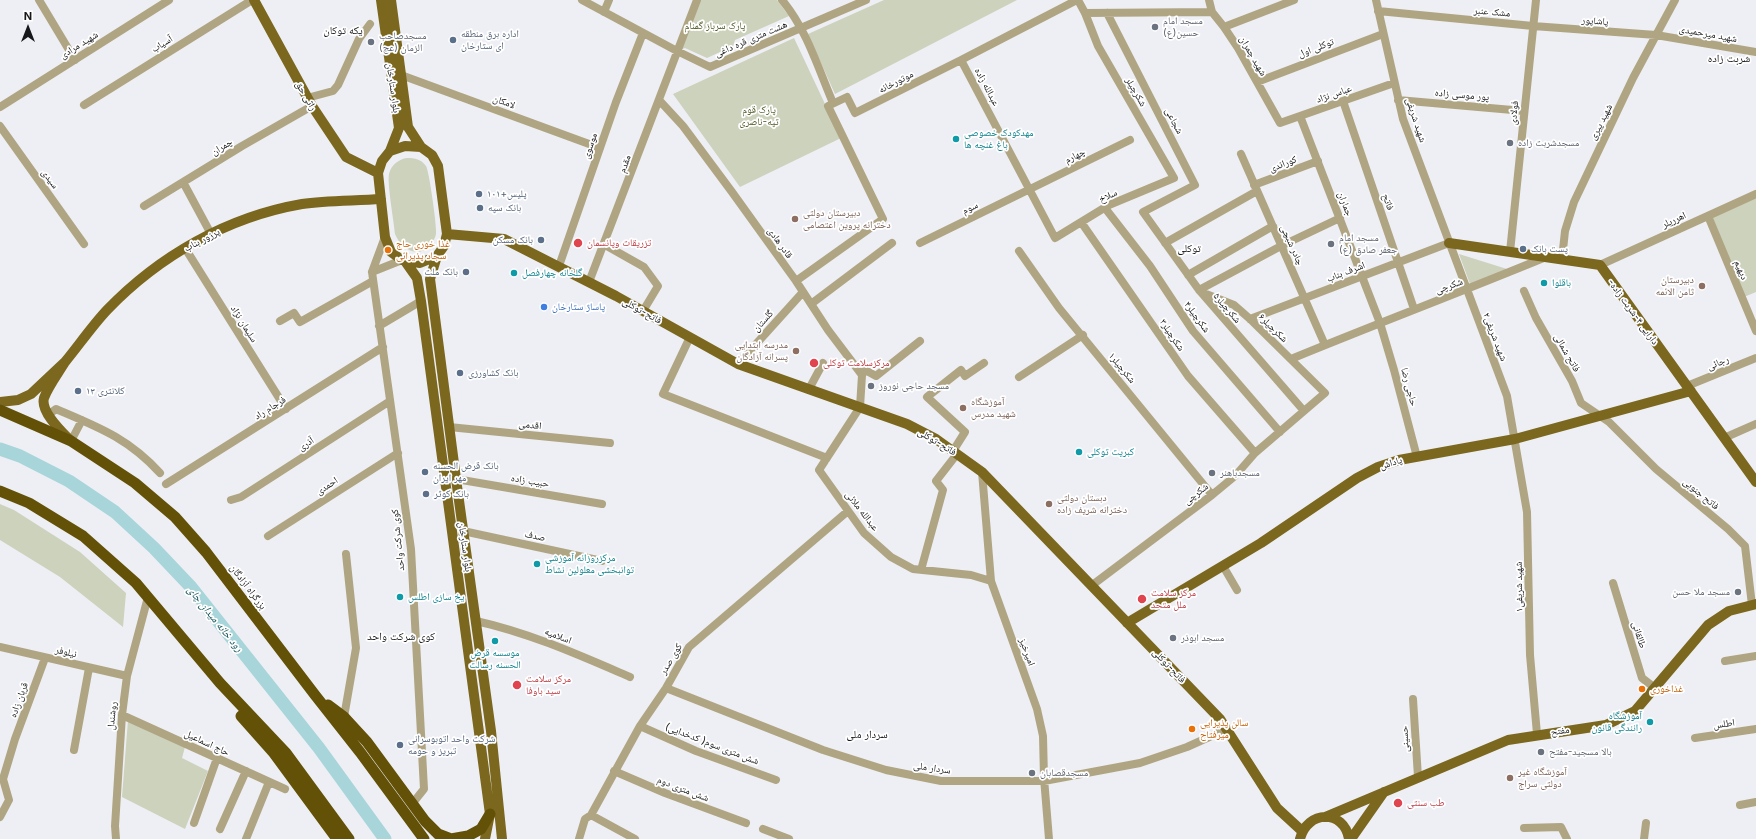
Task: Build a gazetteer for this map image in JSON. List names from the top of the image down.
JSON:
{
  "streets": {
    "highway": ["بزرگراه آزادگان"],
    "main road": [
      "بلوار ستارخان",
      "راثی حق",
      "پرزور بناب",
      "فاتح-توکلی",
      "-دارایی ۴-شربت زاده",
      "پاداش",
      "مفتح"
    ],
    "street": [
      "مشک عنبر",
      "پاشاپور",
      "شهید میرحمیدی",
      "هشت متری قره داغی",
      "آسیاب",
      "شهید مرادی",
      "توکلی اول",
      "شهید چمران",
      "موتورخانه",
      "عبدالله زاده",
      "شکرچیلر",
      "عباس نژاد",
      "پور موسی زاده",
      "لامکان",
      "فولادی",
      "شهید شریفى",
      "شجاعی",
      "شهید پیری",
      "موسوی",
      "چمران",
      "چهارم",
      "مقدم",
      "کوراندی",
      "سیدی",
      "سلاخ",
      "فاتح",
      "جماران",
      "سوم",
      "اهرریلر",
      "قادر هادی",
      "چادر شبچی",
      "دیهیم",
      "اشرف بناب",
      "شکرچی",
      "شکرچیلر۵",
      "شکرچیلر۴",
      "گلستان",
      "سلیمان نژاد",
      "شکرچیلر۶",
      "شکرچیلر۳",
      "شهید شریفی۲",
      "فاتح شمالی",
      "رجائی",
      "شکرچیلر۱",
      "حاجی رضا",
      "فرجام راد",
      "اقدمی",
      "آذری",
      "حبیب زاده",
      "احمدی",
      "فاتح جنوبی",
      "عبدالله ملائی",
      "صدف",
      "کوی شرکت واحد",
      "شهید شریفی۱",
      "طالقانی",
      "اسلامیه",
      "نیلوفر",
      "امیرخیز",
      "کوی صدر",
      "قربان زاده",
      "روشندل",
      "اطلس",
      "حسینی",
      "حاج اسماعیل",
      "(کدخدایی )شش متری سوم",
      "سردار ملی",
      "شش متری دوم"
    ]
  },
  "crossings": [
    ["مشک عنبر", "پاشاپور"],
    ["مشک عنبر", "فولادی"],
    ["مشک عنبر", "شهید شریفى"],
    ["پاشاپور", "شهید میرحمیدی"],
    ["پاشاپور", "فولادی"],
    ["پاشاپور", "شهید پیری"],
    ["شهید میرحمیدی", "شهید پیری"],
    ["هشت متری قره داغی", "موسوی"],
    ["هشت متری قره داغی", "مقدم"],
    ["آسیاب", "راثی حق"],
    ["توکلی اول", "شهید چمران"],
    ["توکلی اول", "شهید شریفى"],
    ["شهید چمران", "عباس نژاد"],
    ["موتورخانه", "عبدالله زاده"],
    ["عبدالله زاده", "شکرچیلر"],
    ["عبدالله زاده", "چهارم"],
    ["عبدالله زاده", "سلاخ"],
    ["عبدالله زاده", "سوم"],
    ["بلوار ستارخان", "راثی حق"],
    ["بلوار ستارخان", "لامکان"],
    ["بلوار ستارخان", "فاتح-توکلی"],
    ["بلوار ستارخان", "اقدمی"],
    ["بلوار ستارخان", "حبیب زاده"],
    ["بلوار ستارخان", "صدف"],
    ["بلوار ستارخان", "اسلامیه"],
    ["شکرچیلر", "سلاخ"],
    ["عباس نژاد", "شهید شریفى"],
    ["عباس نژاد", "فاتح"],
    ["عباس نژاد", "جماران"],
    ["پور موسی زاده", "فولادی"],
    ["پور موسی زاده", "شهید شریفى"],
    ["راثی حق", "چمران"],
    ["لامکان", "موسوی"],
    ["شهید شریفى", "اشرف بناب"],
    ["شهید شریفى", "شهید شریفی۲"],
    ["شجاعی", "شکرچیلر۵"],
    ["موسوی", "فاتح-توکلی"],
    ["چهارم", "سوم"],
    ["مقدم", "قادر هادی"],
    ["مقدم", "فاتح-توکلی"],
    ["کوراندی", "جماران"],
    ["کوراندی", "چادر شبچی"],
    ["کوراندی", "شکرچیلر۵"],
    ["سلاخ", "شکرچیلر۴"],
    ["سلاخ", "شکرچیلر۳"],
    ["فاتح", "اشرف بناب"],
    ["فاتح", "شکرچی"],
    ["جماران", "اشرف بناب"],
    ["جماران", "شکرچی"],
    ["جماران", "حاجی رضا"],
    ["اهرریلر", "دیهیم"],
    ["اهرریلر", "-دارایی ۴-شربت زاده"],
    ["پرزور بناب", "سلیمان نژاد"],
    ["قادر هادی", "گلستان"],
    ["چادر شبچی", "اشرف بناب"],
    ["چادر شبچی", "شکرچی"],
    ["اشرف بناب", "شکرچیلر۶"],
    ["اشرف بناب", "شهید شریفی۲"],
    ["شکرچی", "شکرچیلر۵"],
    ["شکرچی", "فاتح-توکلی"],
    ["شکرچی", "شکرچیلر۴"],
    ["شکرچی", "شکرچیلر۶"],
    ["شکرچی", "شکرچیلر۳"],
    ["شکرچی", "شهید شریفی۲"],
    ["شکرچی", "شکرچیلر۱"],
    ["شکرچی", "حاجی رضا"],
    ["شکرچیلر۵", "شکرچیلر۶"],
    ["فاتح-توکلی", "گلستان"],
    ["فاتح-توکلی", "پاداش"],
    ["فاتح-توکلی", "عبدالله ملائی"],
    ["فاتح-توکلی", "امیرخیز"],
    ["فاتح-توکلی", "مفتح"],
    ["فاتح-توکلی", "سردار ملی"],
    ["-دارایی ۴-شربت زاده", "رجائی"],
    ["-دارایی ۴-شربت زاده", "پاداش"],
    ["سلیمان نژاد", "فرجام راد"],
    ["شهید شریفی۲", "پاداش"],
    ["شهید شریفی۲", "شهید شریفی۱"],
    ["فاتح شمالی", "پاداش"],
    ["فاتح شمالی", "فاتح جنوبی"],
    ["رجائی", "پاداش"],
    ["حاجی رضا", "پاداش"],
    ["فرجام راد", "کوی شرکت واحد"],
    ["آذری", "کوی شرکت واحد"],
    ["پاداش", "فاتح جنوبی"],
    ["پاداش", "شهید شریفی۱"],
    ["احمدی", "کوی شرکت واحد"],
    ["فاتح جنوبی", "مفتح"],
    ["عبدالله ملائی", "امیرخیز"],
    ["عبدالله ملائی", "کوی صدر"],
    ["شهید شریفی۱", "مفتح"],
    ["طالقانی", "مفتح"],
    ["نیلوفر", "قربان زاده"],
    ["نیلوفر", "روشندل"],
    ["امیرخیز", "سردار ملی"],
    ["کوی صدر", "(کدخدایی )شش متری سوم"],
    ["کوی صدر", "سردار ملی"],
    ["کوی صدر", "شش متری دوم"],
    ["روشندل", "حاج اسماعیل"],
    ["مفتح", "حسینی"]
  ],
  "districts": [
    "یکه توکان",
    "شربت زاده",
    "توکلی",
    "کوی شرکت واحد",
    "سردار ملی"
  ],
  "water": ["رود خانه میدان چای"],
  "parks": ["پارک سرباز گمنام", "پارک قوم تپه-ناصری"],
  "places": [
    "مسجد امام حسین(ع)",
    "اداره برق منطقه ای ستارخان",
    "مسجدصاحب الزمان (عج)",
    "مهدکودک خصوصی باغ غنچه ها",
    "مسجدشربت زاده",
    "پلیس+۱۰۱",
    "بانک سپه",
    "دبیرستان دولتی دخترانه پروین اعتصامی",
    "بانک مسکن",
    "تزریقات وپانسمان",
    "مسجد امام جعفر صادق (ع)",
    "پست بانک",
    "غذا خوری حاج سجاد پذیرائی",
    "بانک ملت",
    "گلخانه چهارفصل",
    "باقلوا",
    "دبیرستان ثامن الائمه",
    "پاساژ ستارخان",
    "مدرسه ابتدایی پسرانه آزادگان",
    "مرکزسلامت توکلی",
    "بانک کشاورزی",
    "مسجد حاجی نوروز",
    "کلانتری ۱۳",
    "آموزشگاه شهید مدرس",
    "کبریت توکلی",
    "بانک قرض الحسنه مهر ایران",
    "مسجدباهنر",
    "بانک کوثر",
    "دبستان دولتی دخترانه شریف زاده",
    "مرکزروزانه آموزشی توانبخشی معلولین نشاط",
    "مسجد ملا حسن",
    "یخ سازی اطلس",
    "مرکز سلامت ملل متحد",
    "مسجد ابوذر",
    "موسسه قرض الحسنه رسالت",
    "مرکز سلامت سید باوفا",
    "غذاخوری",
    "آموزشگاه رانندگی قانون",
    "سالن پذیرایی میرفتاح",
    "شرکت واحد اتوبوسرانی تبریز و حومه",
    "بالا مسجید-مفتح",
    "مسجدقصابان",
    "آموزشگاه غیر دولتی سراج",
    "طب سنتی"
  ],
  "north": "top"
}
